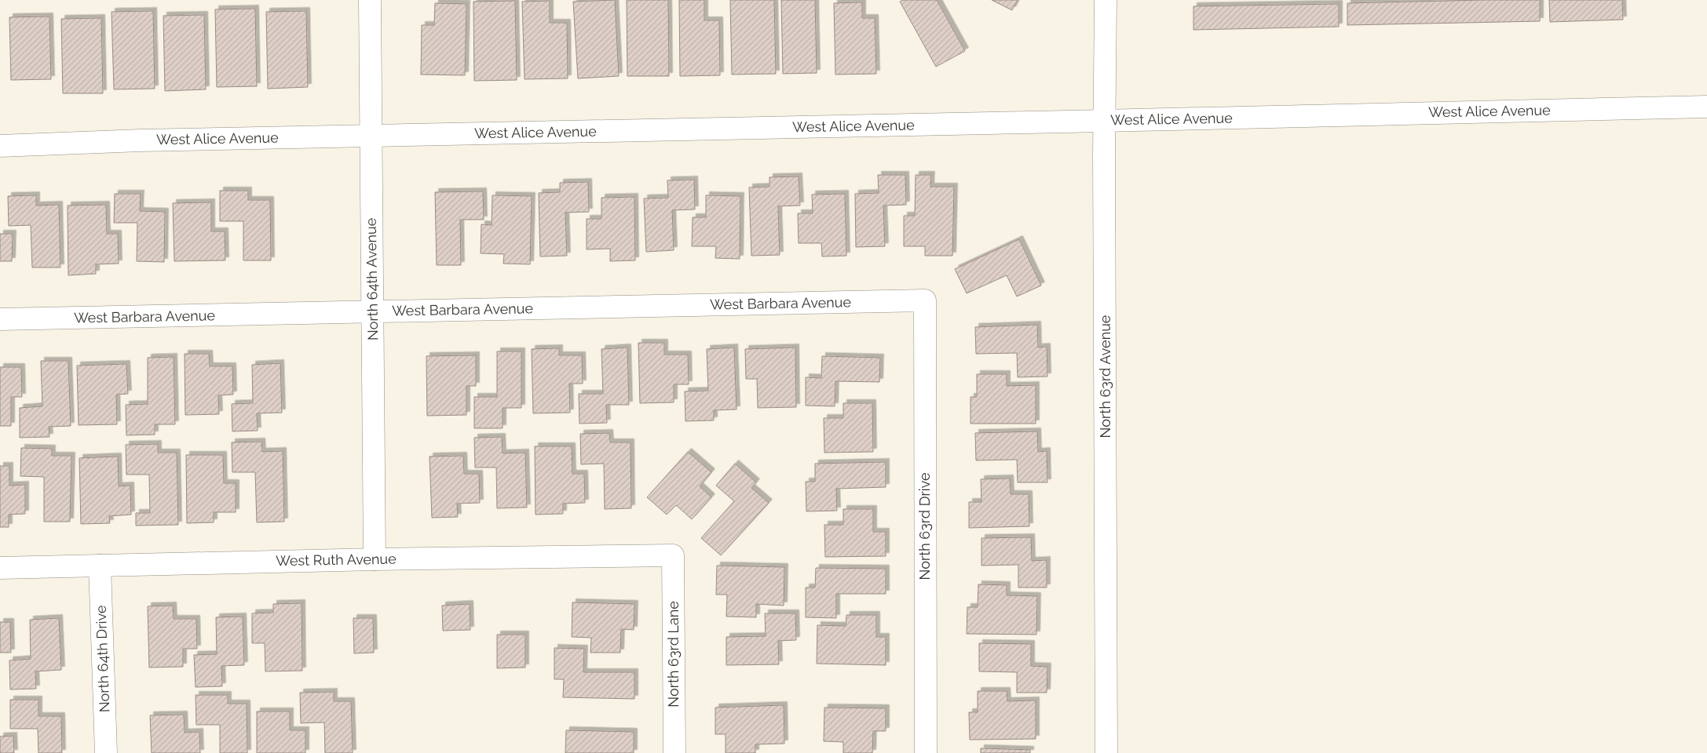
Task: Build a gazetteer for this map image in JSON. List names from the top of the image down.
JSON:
{
  "streets": {
    "street": [
      "West Alice Avenue",
      "North 64th Avenue",
      "West Barbara Avenue",
      "North 63rd Avenue",
      "North 63rd Drive",
      "West Ruth Avenue",
      "North 63rd Lane",
      "North 64th Drive"
    ]
  },
  "crossings": [
    ["West Alice Avenue", "North 64th Avenue"],
    ["West Alice Avenue", "North 63rd Avenue"],
    ["North 64th Avenue", "West Barbara Avenue"],
    ["North 64th Avenue", "West Ruth Avenue"],
    ["West Barbara Avenue", "North 63rd Drive"],
    ["West Ruth Avenue", "North 63rd Lane"],
    ["West Ruth Avenue", "North 64th Drive"]
  ]
}
